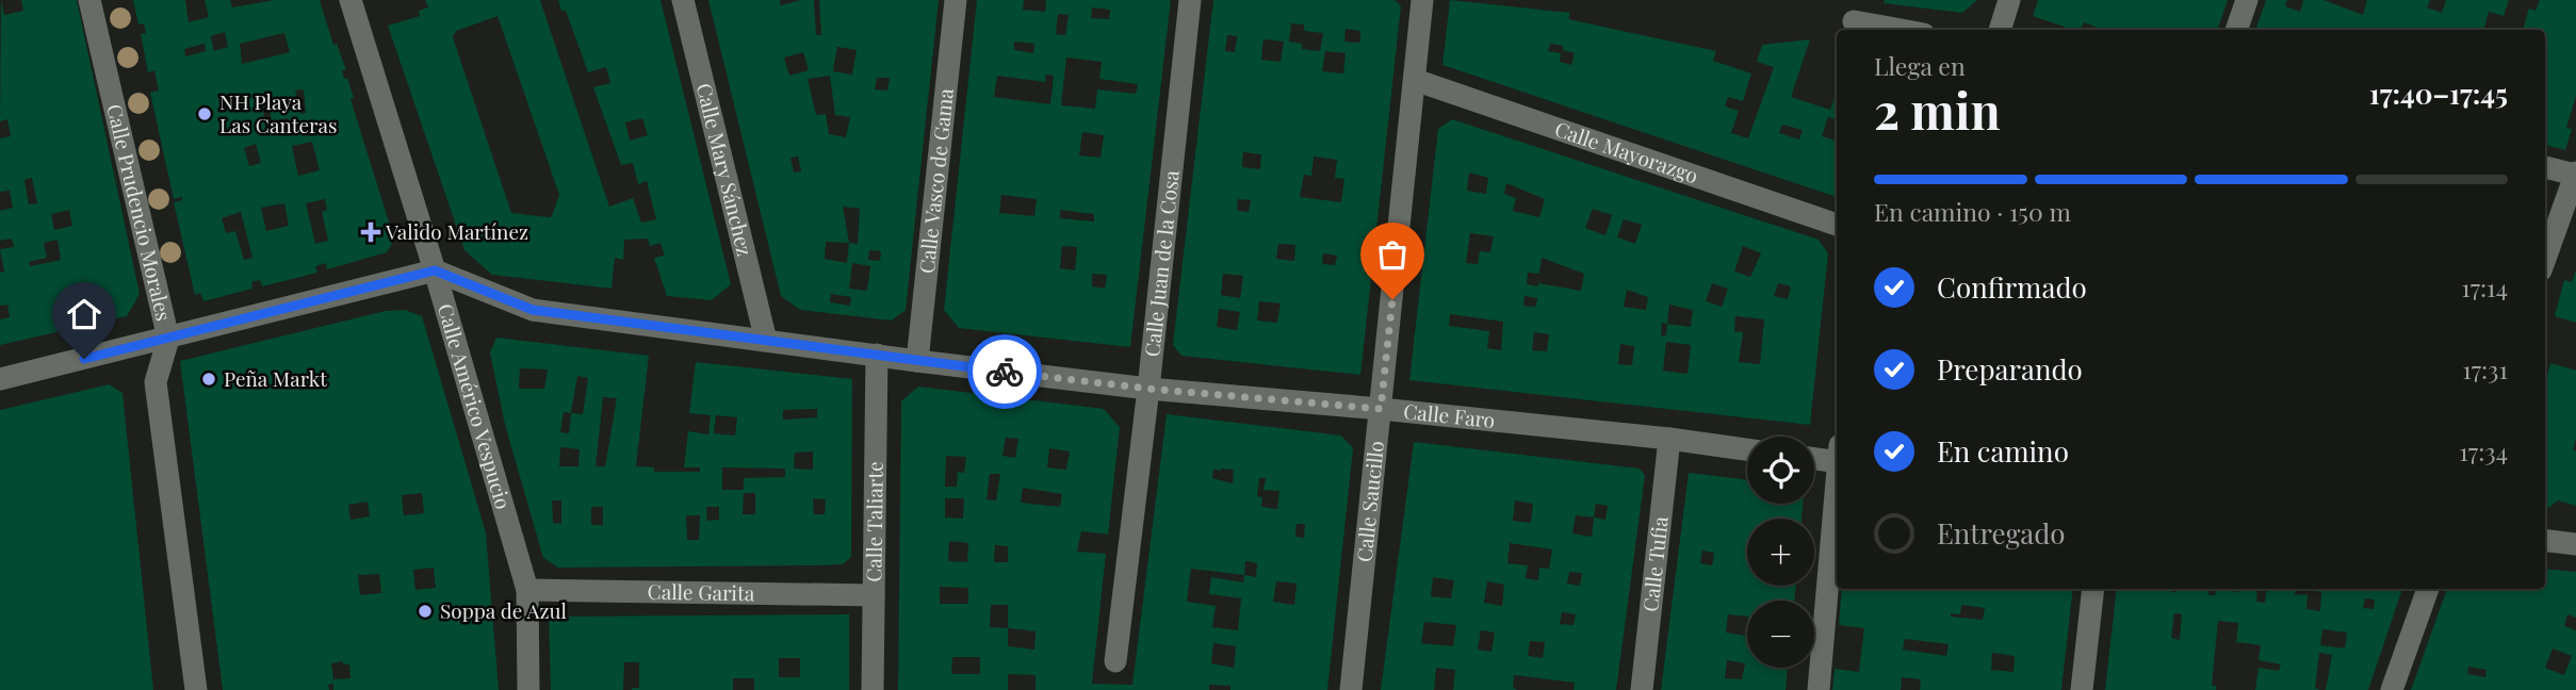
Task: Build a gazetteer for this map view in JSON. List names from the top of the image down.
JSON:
{
  "streets": {
    "street": [
      "Calle Mayorazgo",
      "Calle Mary Sánchez",
      "Calle Vasco de Gama",
      "Calle Prudencio Morales",
      "Calle Juan de la Cosa",
      "Calle Américo Vespucio",
      "Calle Faro",
      "Calle Saucillo",
      "Calle Taliarte",
      "Calle Tufia",
      "Calle Garita"
    ]
  },
  "crossings": [
    ["Calle Mayorazgo", "Calle Saucillo"],
    ["Calle Mary Sánchez", "Calle Faro"],
    ["Calle Vasco de Gama", "Calle Faro"],
    ["Calle Juan de la Cosa", "Calle Faro"],
    ["Calle Américo Vespucio", "Calle Faro"],
    ["Calle Américo Vespucio", "Calle Garita"],
    ["Calle Faro", "Calle Saucillo"],
    ["Calle Faro", "Calle Taliarte"],
    ["Calle Faro", "Calle Tufia"],
    ["Calle Taliarte", "Calle Garita"]
  ],
  "places": {
    "other": ["NH Playa Las Canteras", "Peña Markt", "Soppa de Azul"],
    "health": ["Valido Martínez"]
  },
  "page": {
    "heading": ["2 min", "Llega en", "17:40–17:45"],
    "bar": "En camino · 150 m",
    "list": [
      ["Confirmado", "17:14"],
      ["Preparando", "17:31"],
      ["En camino", "17:34"],
      "Entregado"
    ],
    "map_buttons": ["+", "−"]
  }
}
